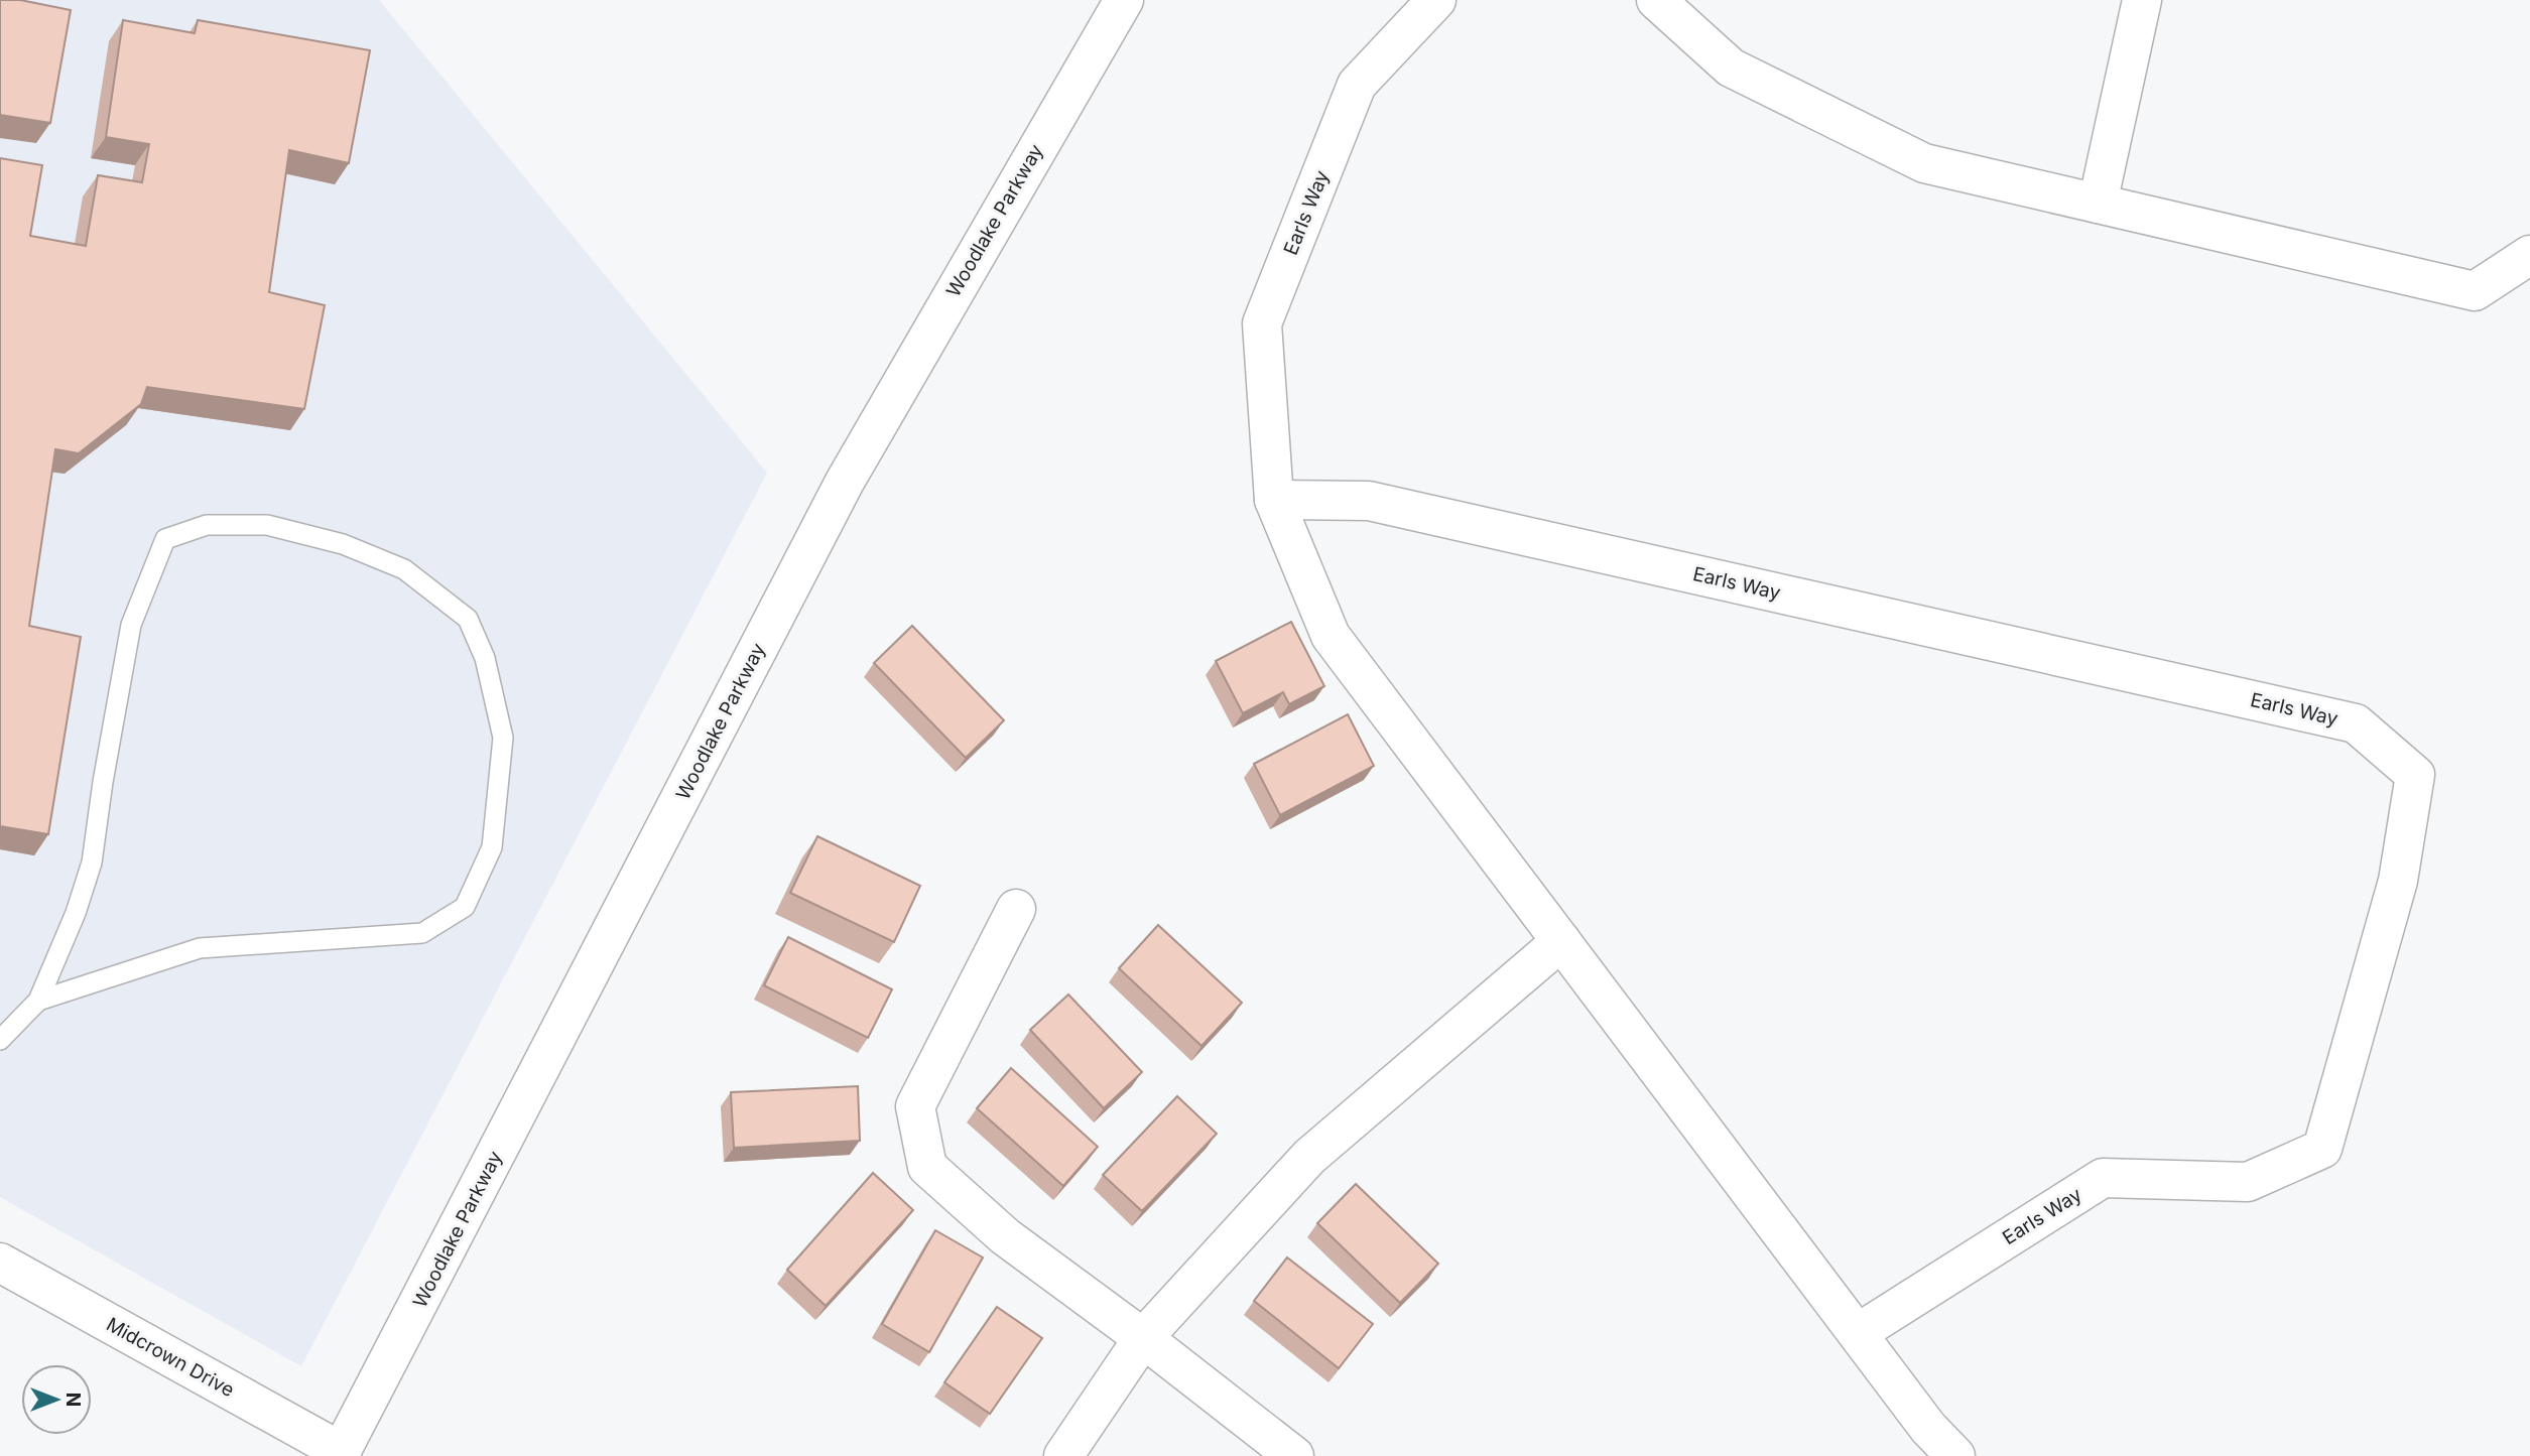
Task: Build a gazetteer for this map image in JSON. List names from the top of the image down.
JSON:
{
  "streets": {
    "street": ["Earls Way", "Woodlake Parkway", "Midcrown Drive"]
  },
  "crossings": [
    ["Woodlake Parkway", "Midcrown Drive"]
  ],
  "north": "right"
}
